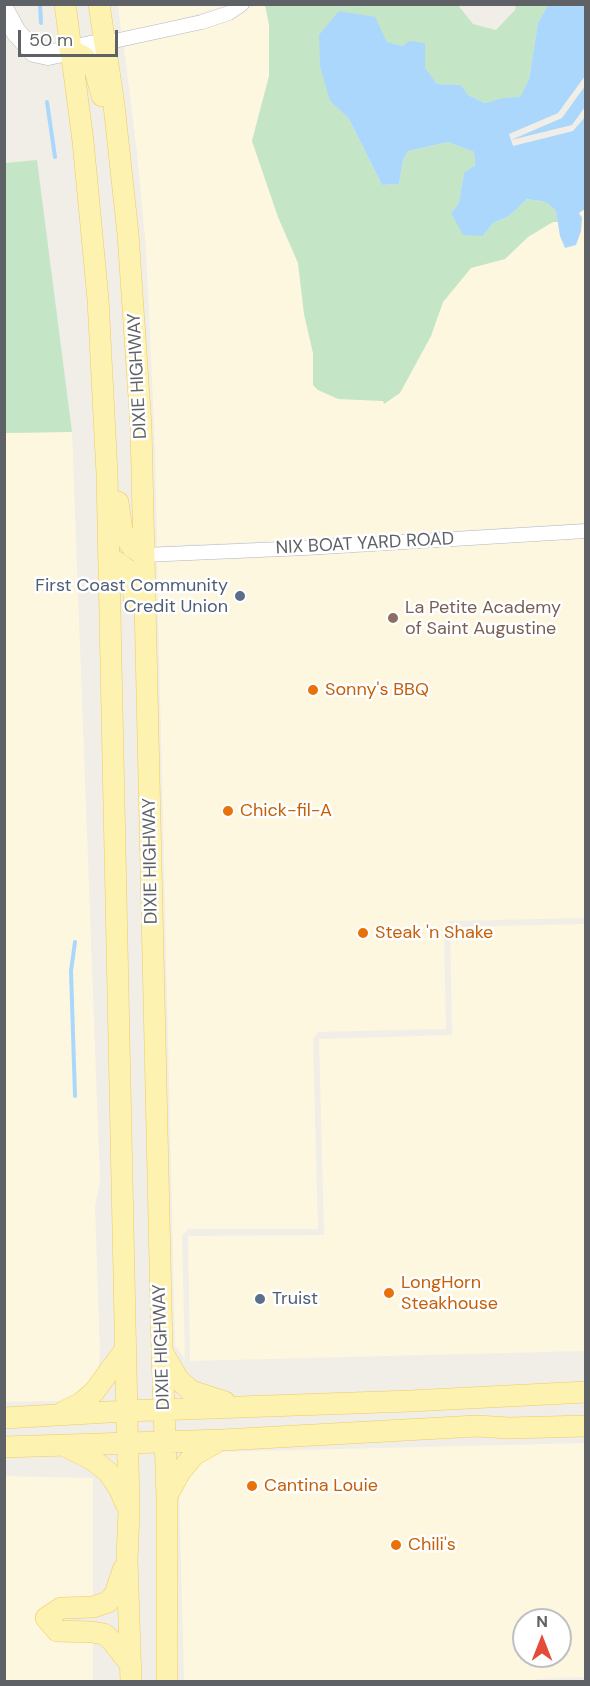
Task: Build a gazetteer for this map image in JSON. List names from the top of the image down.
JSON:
{
  "streets": {
    "main road": ["DIXIE HIGHWAY"],
    "street": ["NIX BOAT YARD ROAD"]
  },
  "crossings": [
    ["DIXIE HIGHWAY", "NIX BOAT YARD ROAD"]
  ],
  "places": [
    "First Coast Community Credit Union",
    "La Petite Academy of Saint Augustine",
    "Sonny's BBQ",
    "Chick-fil-A",
    "Steak 'n Shake",
    "LongHorn Steakhouse",
    "Truist",
    "Cantina Louie",
    "Chili's"
  ],
  "scale_bar": "50 m",
  "north": "top"
}
